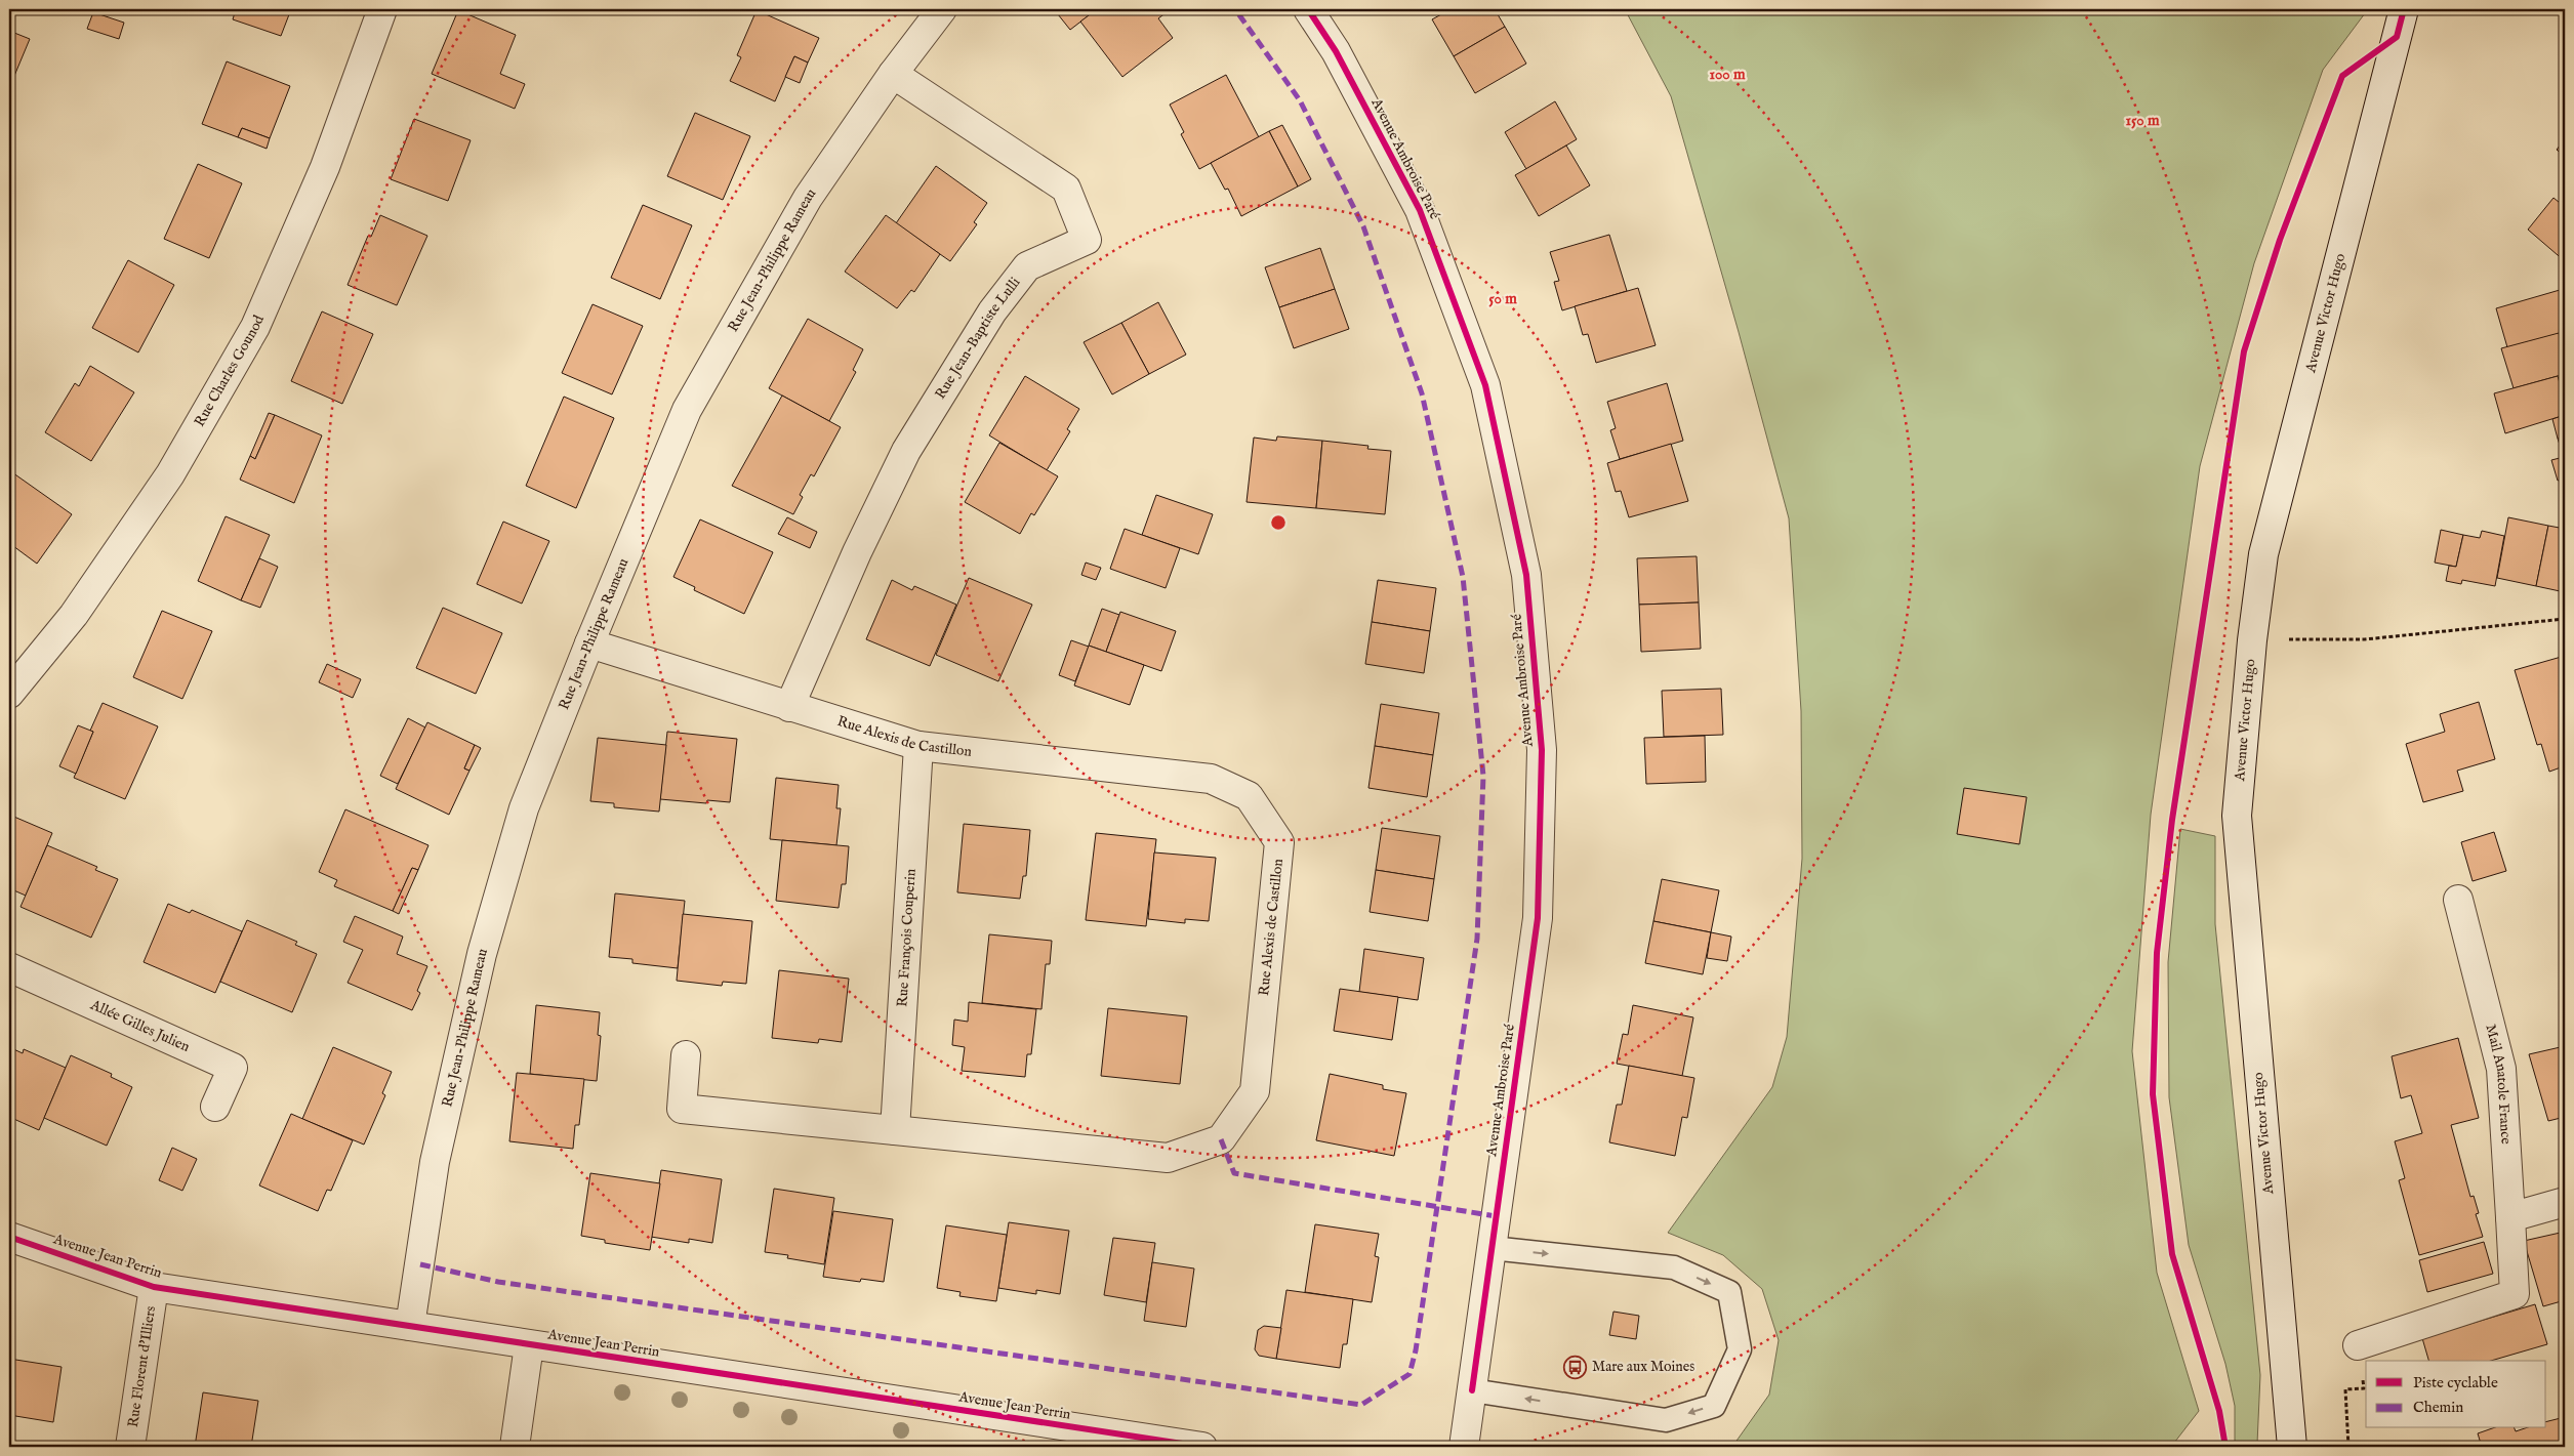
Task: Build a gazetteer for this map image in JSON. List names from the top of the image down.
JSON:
{
  "streets": {
    "street": [
      "Avenue Ambroise Paré",
      "Rue Jean-Philippe Rameau",
      "Avenue Victor Hugo",
      "Rue Jean-Baptiste Lulli",
      "Rue Charles Gounod",
      "Rue Alexis de Castillon",
      "Rue François Couperin",
      "Allée Gilles Julien",
      "Mail Anatole France",
      "Avenue Jean Perrin",
      "Rue Florent d'Illiers"
    ]
  },
  "crossings": [
    ["Rue Jean-Philippe Rameau", "Rue Jean-Baptiste Lulli"],
    ["Rue Jean-Philippe Rameau", "Rue Alexis de Castillon"],
    ["Rue Jean-Philippe Rameau", "Avenue Jean Perrin"],
    ["Rue Jean-Baptiste Lulli", "Rue Alexis de Castillon"],
    ["Rue Alexis de Castillon", "Rue François Couperin"],
    ["Avenue Jean Perrin", "Rue Florent d'Illiers"]
  ],
  "places": {
    "bus stop": ["Mare aux Moines"]
  },
  "legend": ["Piste cyclable", "Chemin"],
  "rings": ["100 m", "150 m", "50 m"]
}
